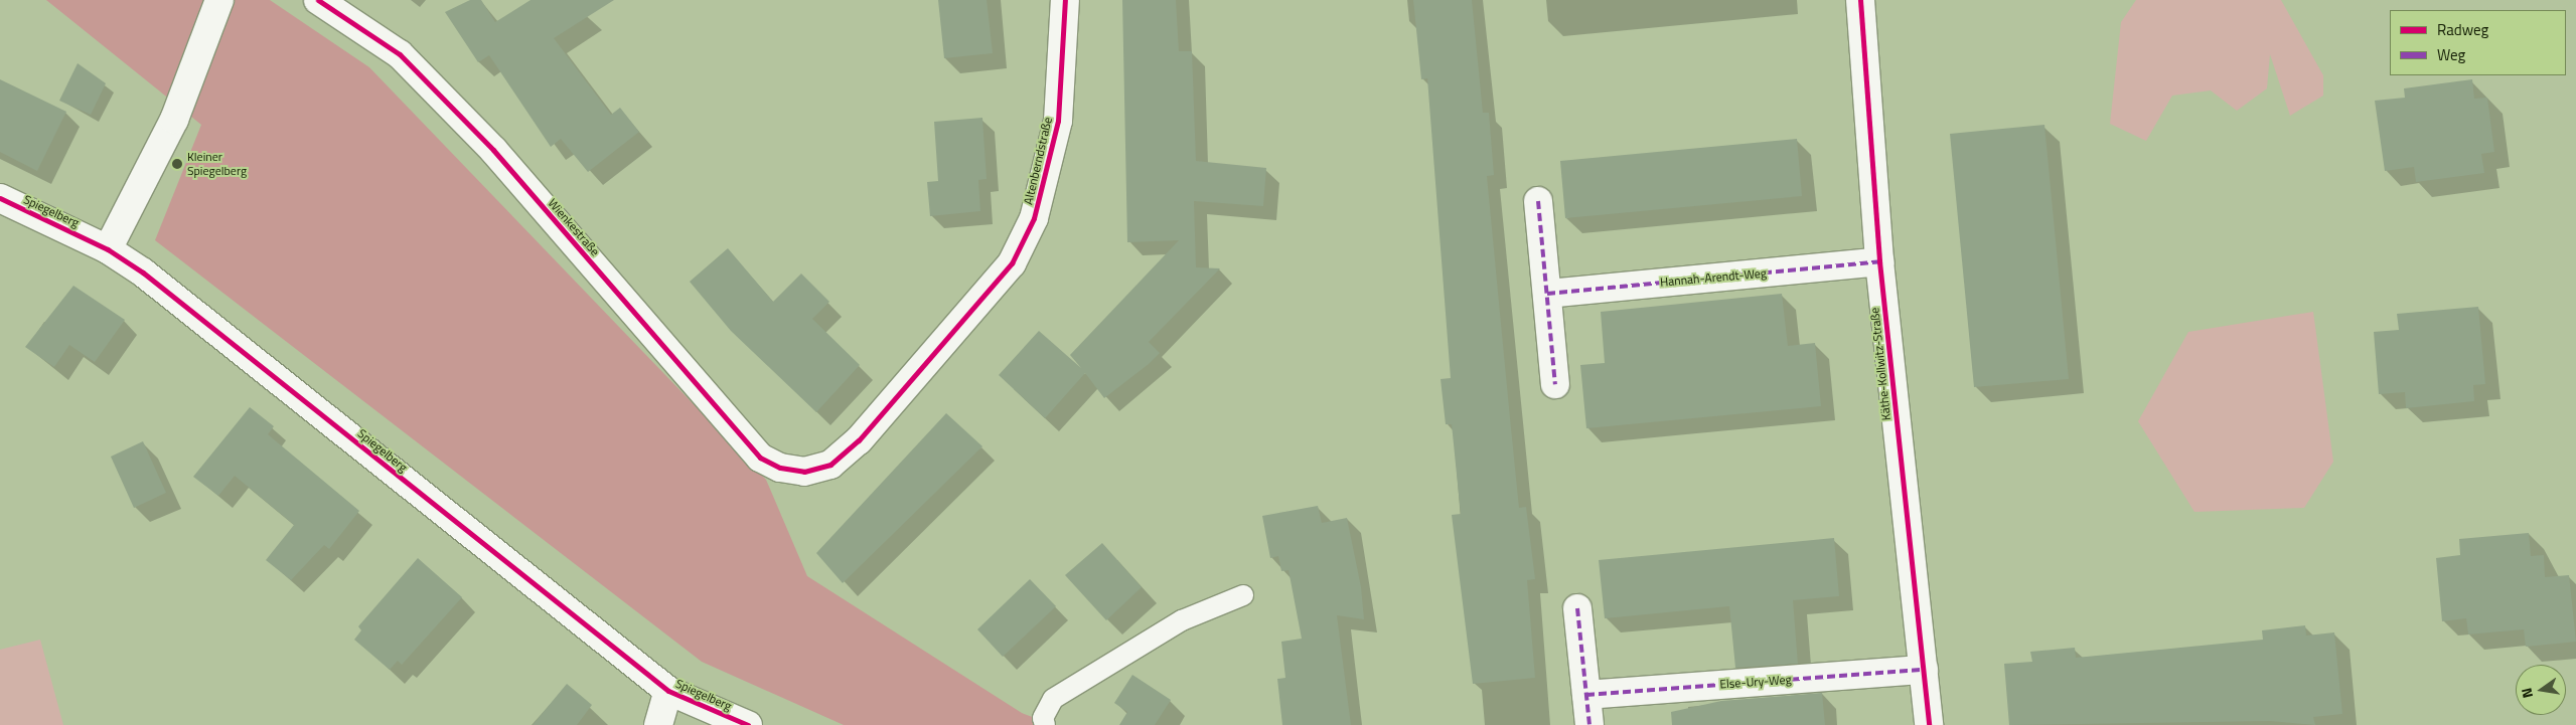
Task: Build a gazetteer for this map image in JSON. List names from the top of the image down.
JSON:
{
  "streets": {
    "street": [
      "Altenberndstraße",
      "Spiegelberg",
      "Wienkestraße",
      "Hannah-Arendt-Weg",
      "Käthe-Kollwitz-Straße",
      "Else-Ury-Weg"
    ]
  },
  "crossings": [
    ["Altenberndstraße", "Wienkestraße"],
    ["Hannah-Arendt-Weg", "Käthe-Kollwitz-Straße"],
    ["Käthe-Kollwitz-Straße", "Else-Ury-Weg"]
  ],
  "places": ["Kleiner Spiegelberg"],
  "legend": ["Radweg", "Weg"],
  "north": "left"
}
